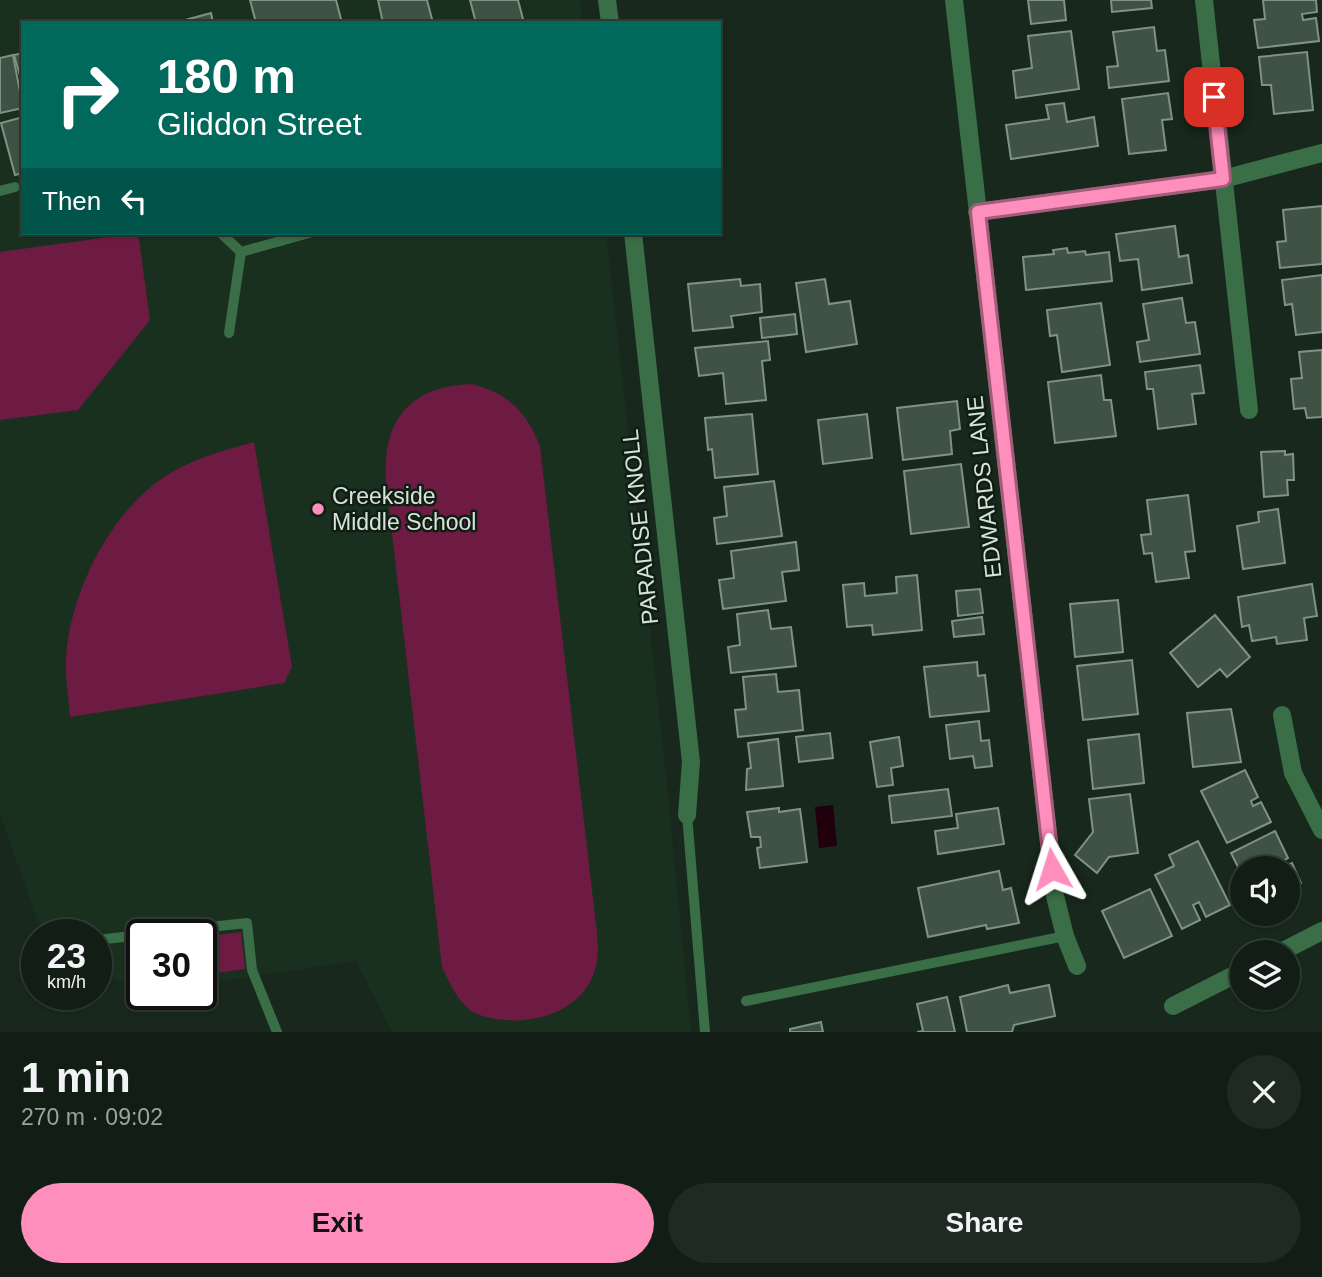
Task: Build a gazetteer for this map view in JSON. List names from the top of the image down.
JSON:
{
  "streets": {
    "street": ["EDWARDS LANE", "PARADISE KNOLL"]
  },
  "places": ["Creekside Middle School"],
  "page": {
    "turn": ["180 m", "Gliddon Street"],
    "then": "Then",
    "speed": "23 km/h",
    "limit": "30",
    "heading": ["1 min", "270 m · 09:02"],
    "buttons": ["Exit", "Share"]
  }
}
